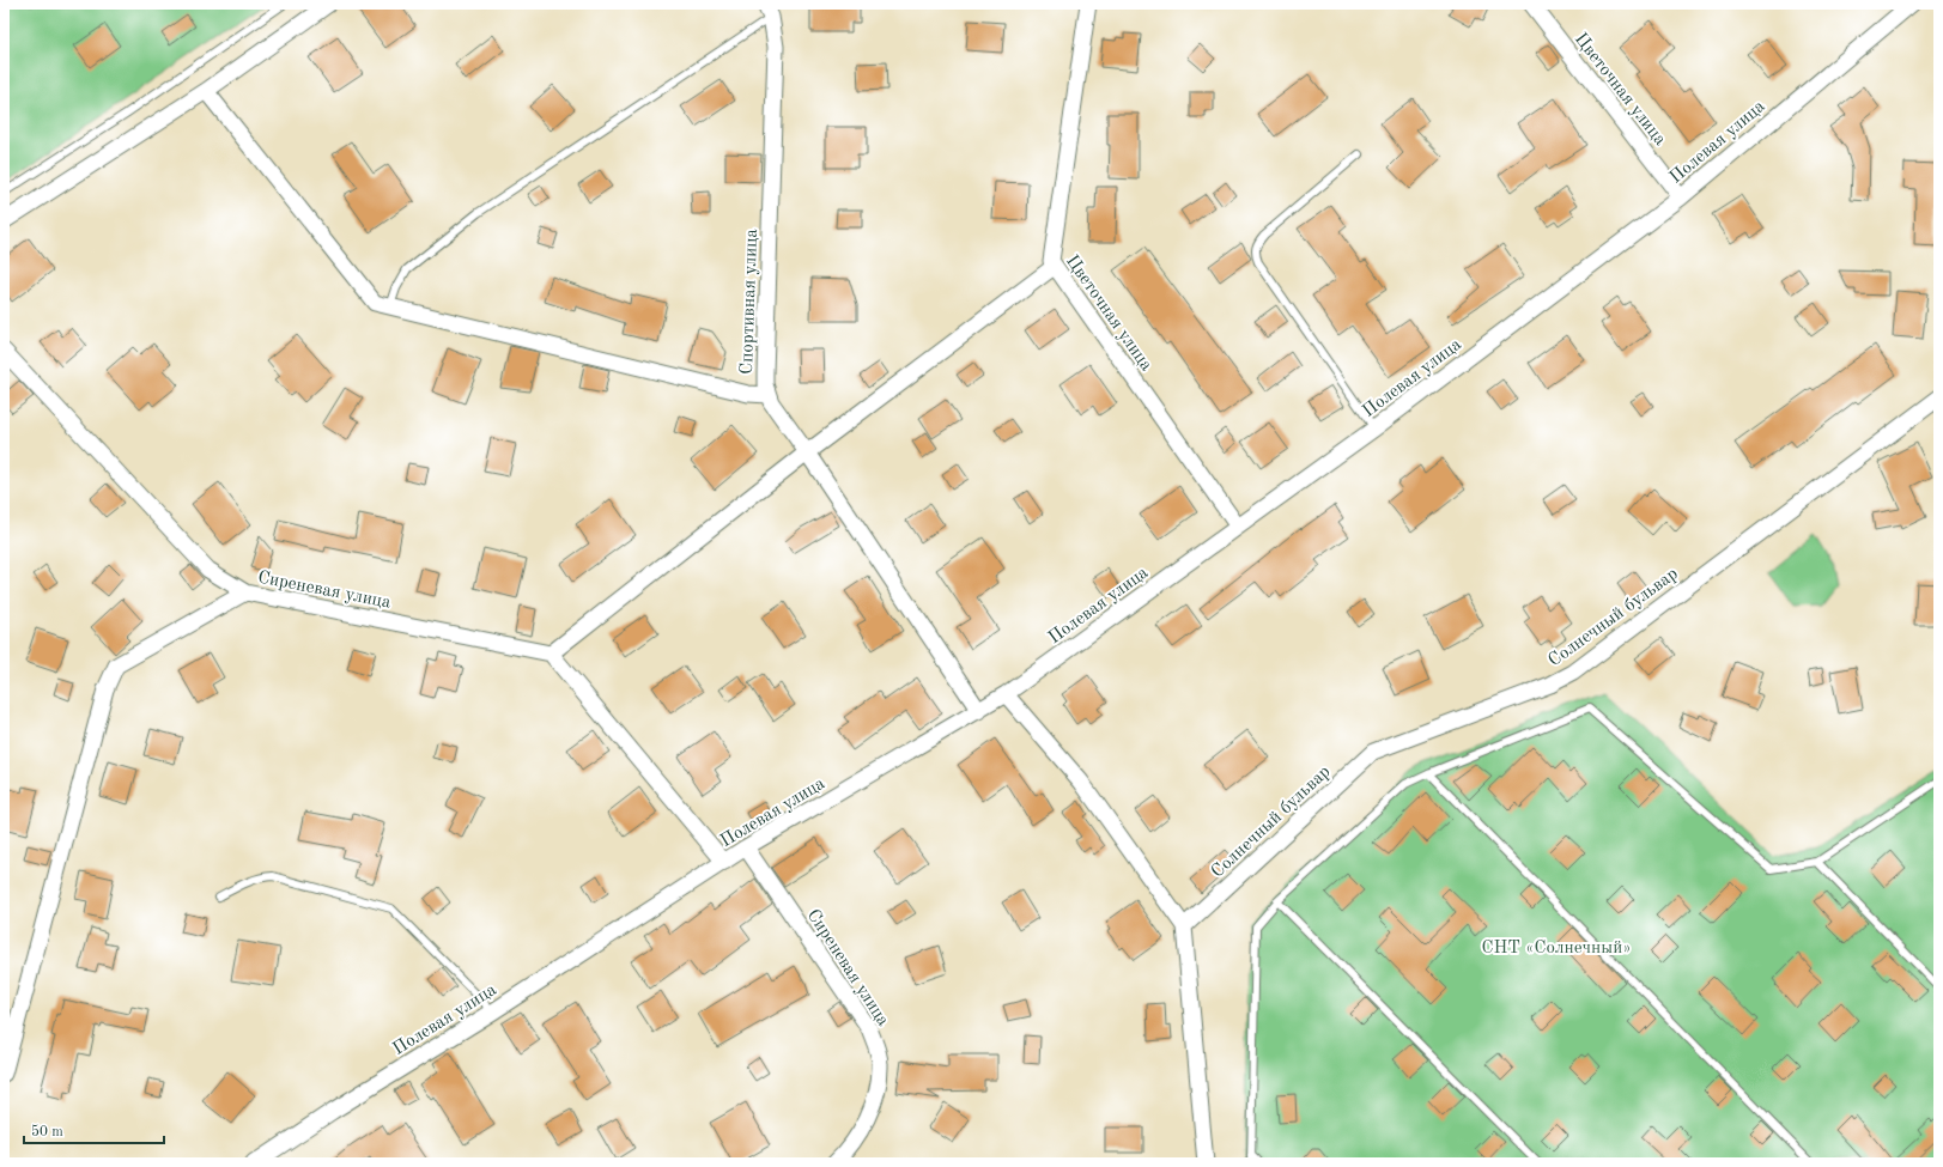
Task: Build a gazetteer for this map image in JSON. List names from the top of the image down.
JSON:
{
  "streets": {
    "street": [
      "Цветочная улица",
      "Полевая улица",
      "Спортивная улица",
      "Сиреневая улица",
      "Солнечный бульвар"
    ]
  },
  "crossings": [
    ["Цветочная улица", "Полевая улица"],
    ["Полевая улица", "Спортивная улица"],
    ["Полевая улица", "Сиреневая улица"]
  ],
  "parks": ["СНТ «Солнечный»"],
  "scale_bar": "50 m"
}
